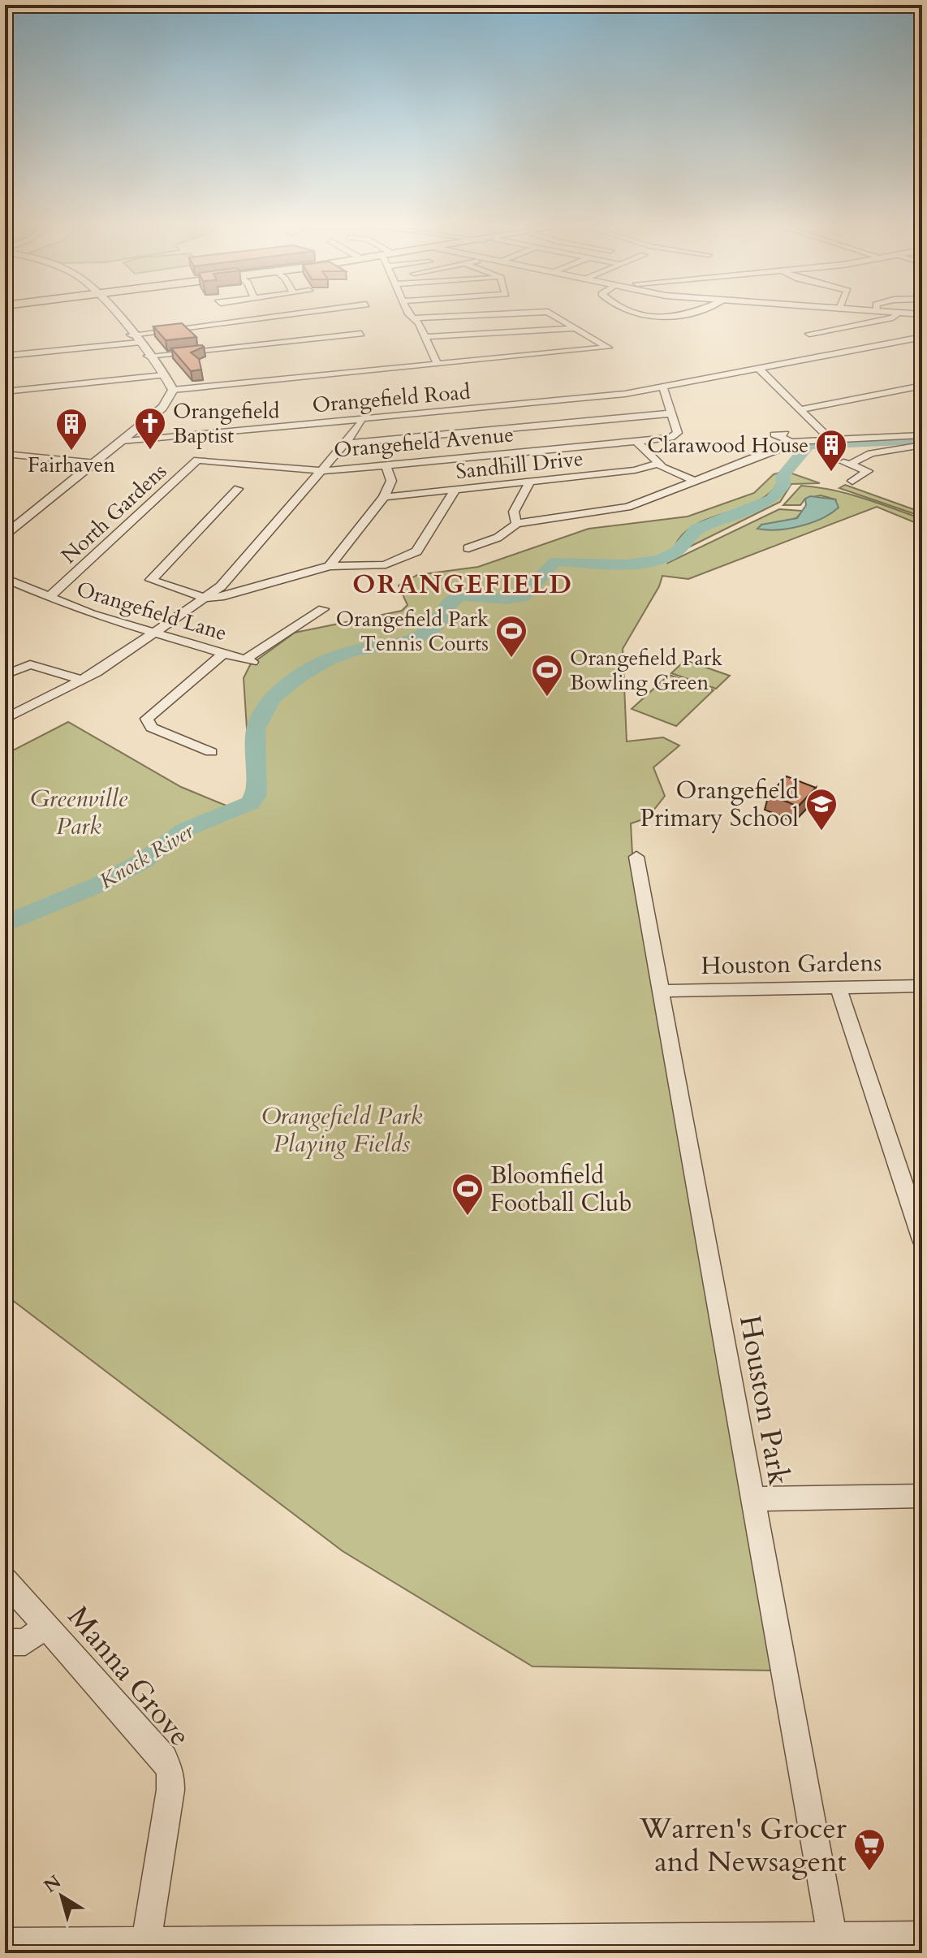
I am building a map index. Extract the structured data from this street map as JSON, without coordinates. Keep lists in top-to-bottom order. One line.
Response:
{"streets":{"street":["Orangefield Road","Orangefield Avenue","Sandhill Drive","North Gardens","Orangefield Lane","Houston Gardens","Houston Park","Manna Grove"]},"crossings":[["Orangefield Avenue","North Gardens"],["Orangefield Avenue","Orangefield Lane"],["North Gardens","Orangefield Lane"],["Houston Gardens","Houston Park"]],"districts":["ORANGEFIELD"],"water":["Knock River"],"parks":["Greenville Park","Orangefield Park Playing Fields"],"places":{"church":["Orangefield Baptist"],"building":["Fairhaven","Clarawood House"],"sports":["Orangefield Park Tennis Courts","Orangefield Park Bowling Green","Bloomfield Football Club"],"school or university":["Orangefield Primary School"],"supermarket":["Warren's Grocer and Newsagent"]},"north":"top left"}
